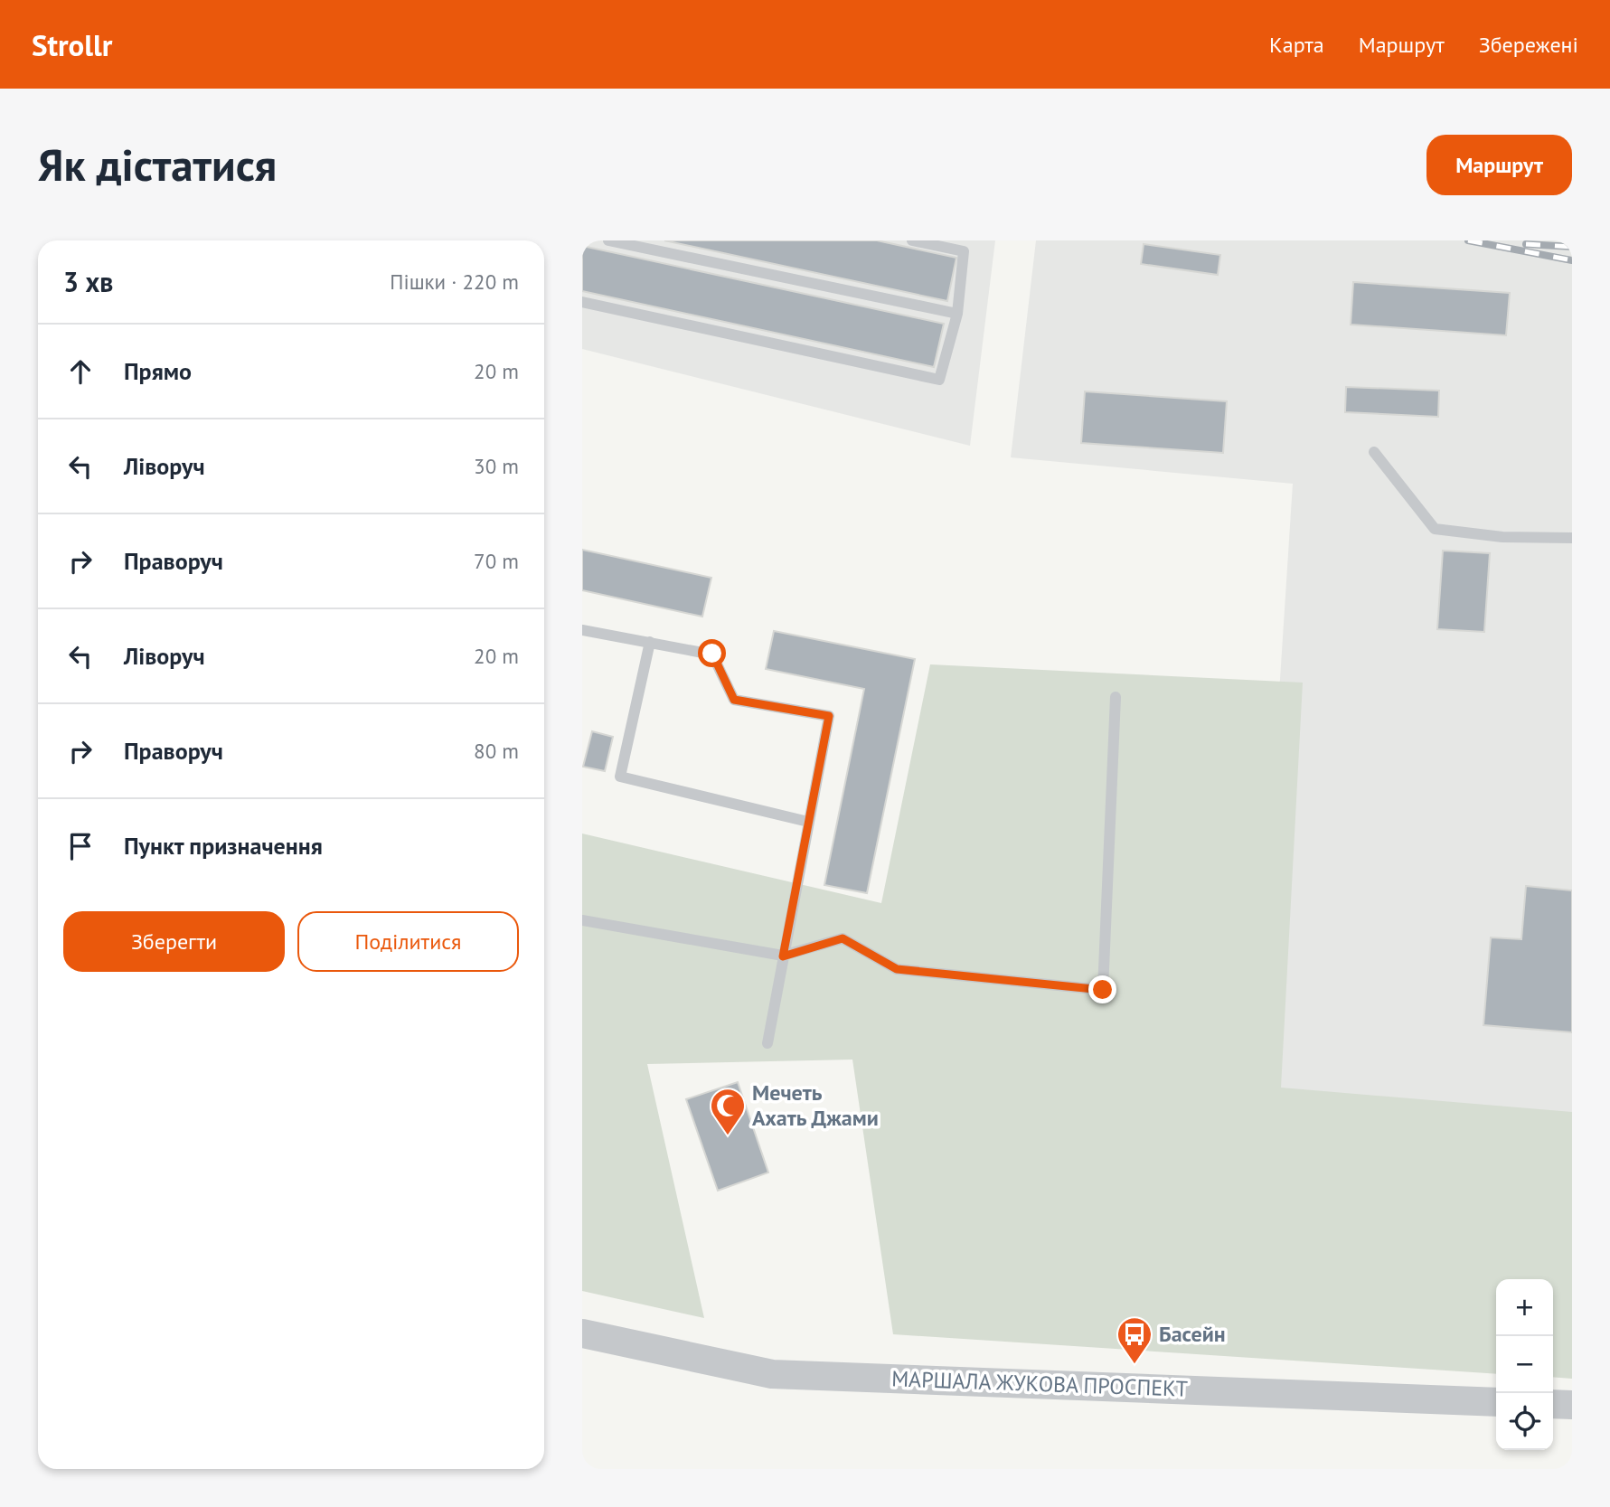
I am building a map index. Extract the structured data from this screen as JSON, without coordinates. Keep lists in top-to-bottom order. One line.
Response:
{"streets":{"street":["МАРШАЛА ЖУКОВА ПРОСПЕКТ"]},"places":{"mosque":["Мечеть Ахать Джами"],"bus stop":["Басейн"]},"page":{"header":"Strollr","nav":["Карта","Маршрут","Збережені"],"buttons":["Маршрут",["Зберегти","Поділитися"]],"title":"Як дістатися","heading":["3 хв","Пішки · 220 m"],"list":[["Прямо","20 m"],["Ліворуч","30 m"],["Праворуч","70 m"],["Ліворуч","20 m"],["Праворуч","80 m"],"Пункт призначення"],"map_buttons":["+","−"]}}
